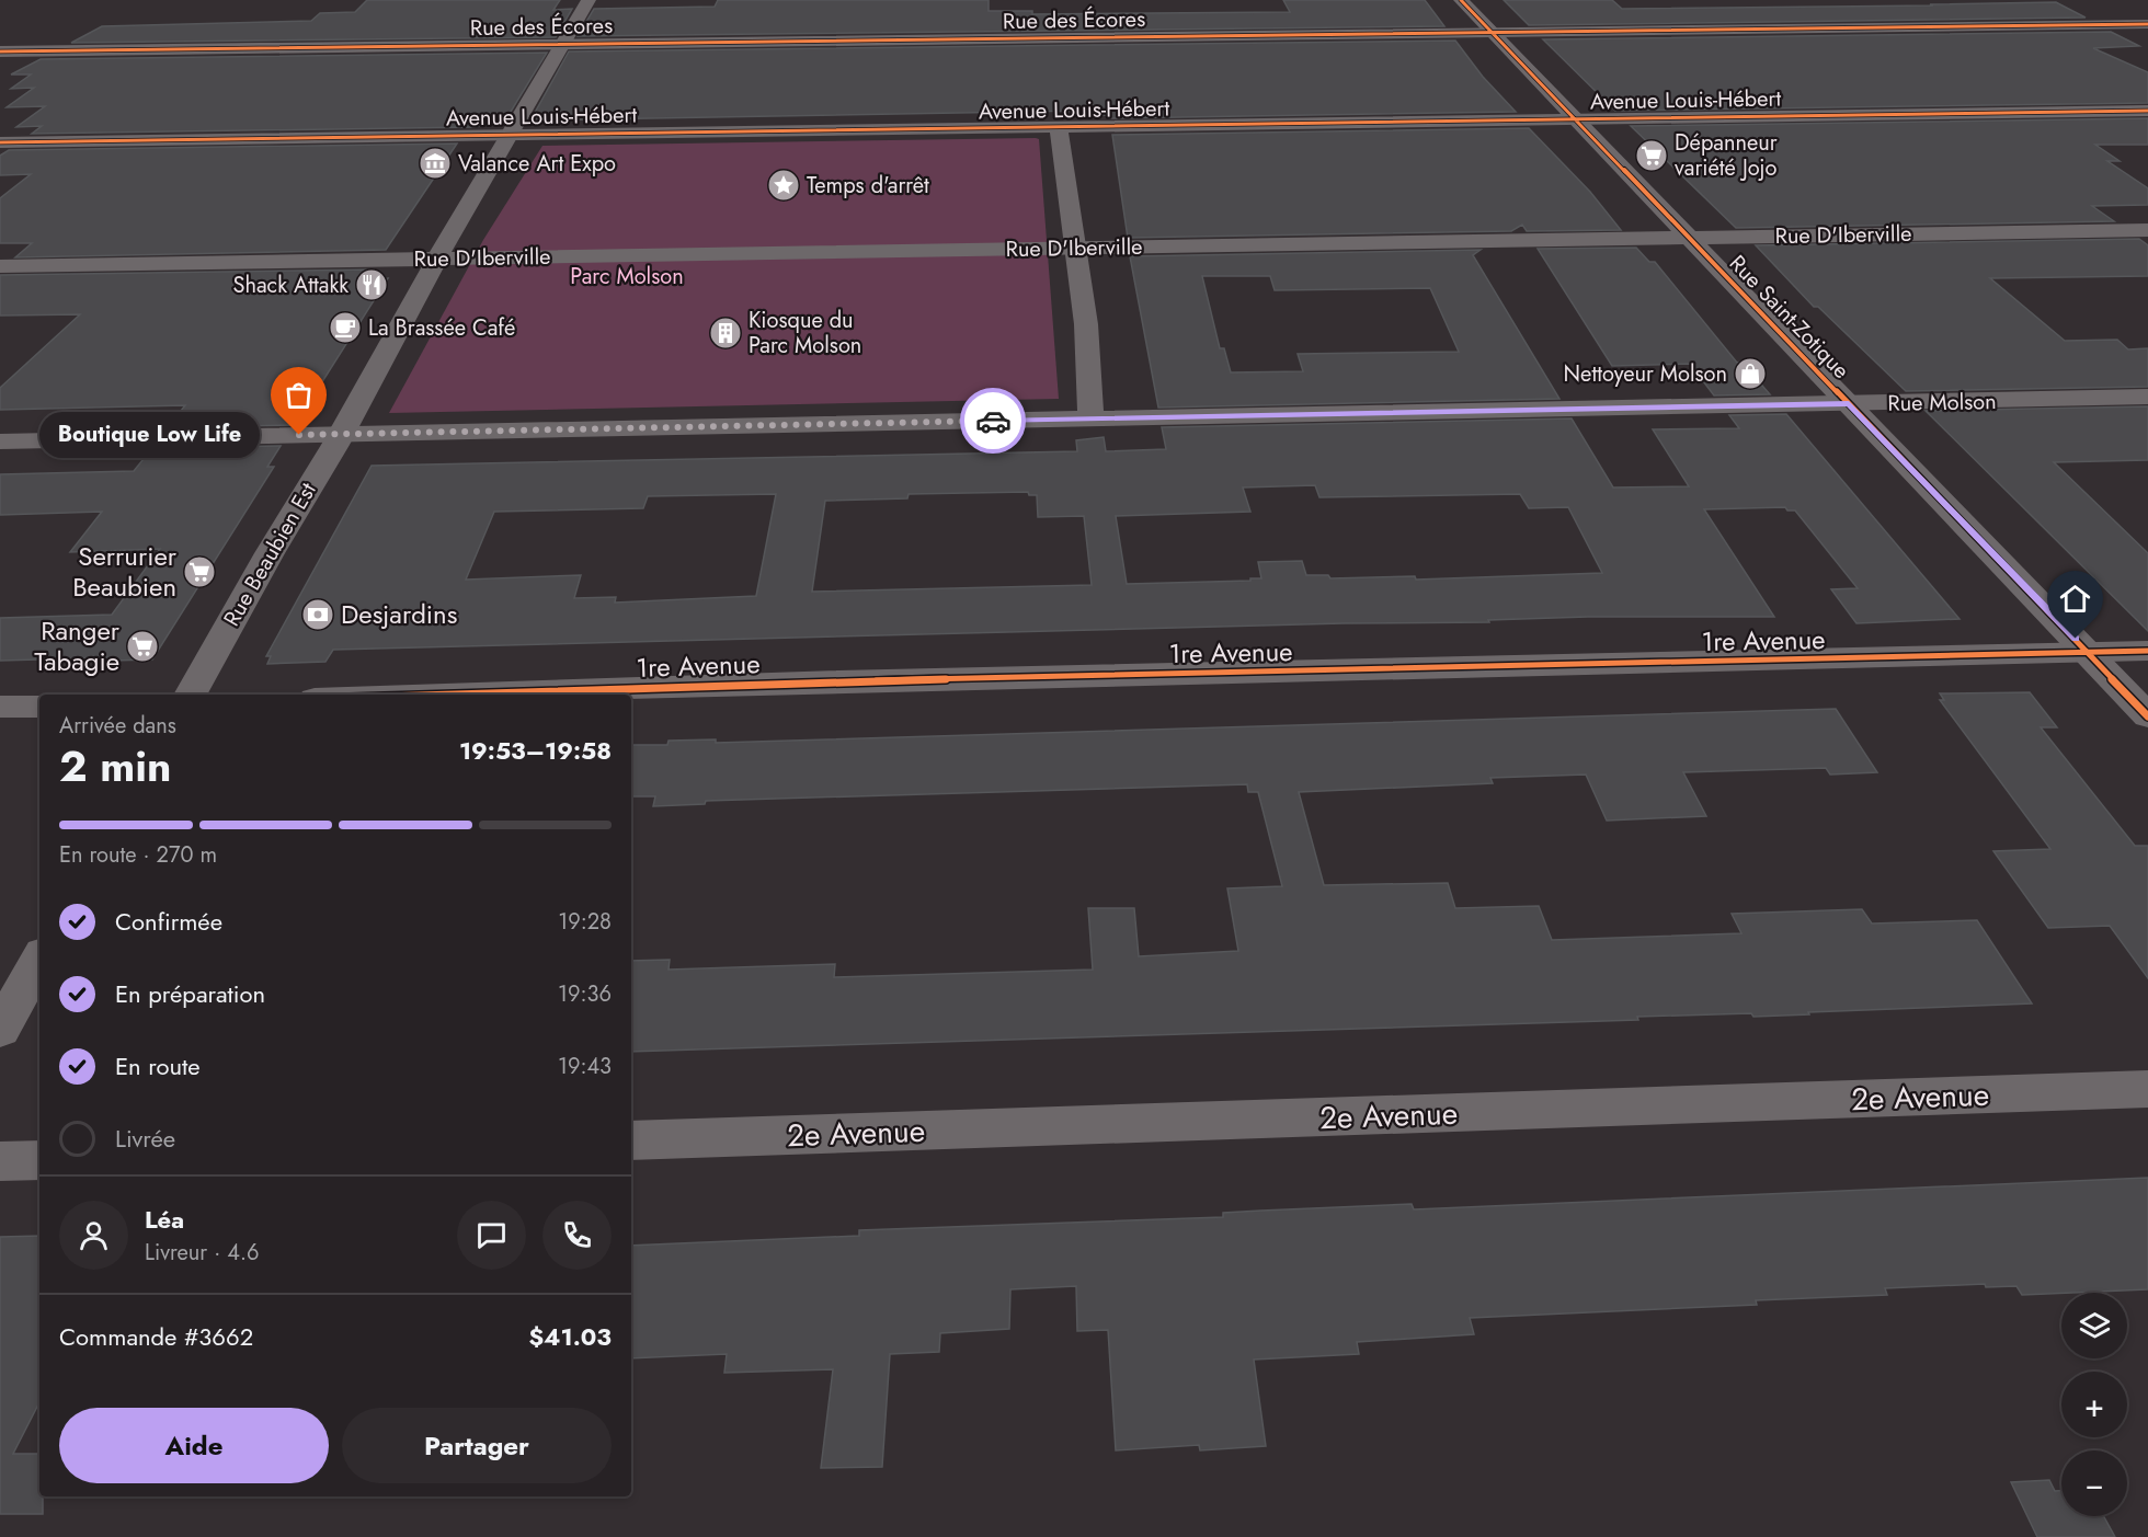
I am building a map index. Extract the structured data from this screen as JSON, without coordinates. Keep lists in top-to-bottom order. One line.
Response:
{"streets":{"street":["Rue des Écores","Avenue Louis-Hébert","Rue D'Iberville","Rue Saint-Zotique","Rue Molson","Rue Beaubien Est","1re Avenue","2e Avenue"]},"crossings":[["Rue des Écores","Rue Saint-Zotique"],["Rue des Écores","Rue Beaubien Est"],["Avenue Louis-Hébert","Rue Saint-Zotique"],["Avenue Louis-Hébert","Rue Beaubien Est"],["Rue D'Iberville","Rue Saint-Zotique"],["Rue D'Iberville","Rue Beaubien Est"],["Rue Saint-Zotique","Rue Molson"],["Rue Saint-Zotique","1re Avenue"],["Rue Molson","Rue Beaubien Est"]],"parks":["Parc Molson"],"places":{"supermarket":["Dépanneur variété Jojo","Serrurier Beaubien","Ranger Tabagie"],"museum":["Valance Art Expo"],"place":["Temps d'arrêt"],"restaurant":["Shack Attakk"],"cafe":["La Brassée Café"],"building":["Kiosque du Parc Molson"],"shop":["Nettoyeur Molson"],"other":["Boutique Low Life"],"bank":["Desjardins"]},"page":{"bubble":"Boutique Low Life","heading":["2 min","Arrivée dans","19:53–19:58"],"panel":["Léa","Livreur · 4.6","Commande #3662","$41.03"],"bar":"En route · 270 m","list":[["Confirmée","19:28"],["En préparation","19:36"],["En route","19:43"],"Livrée"],"map_buttons":["+","−"],"buttons":["Aide","Partager"]}}
